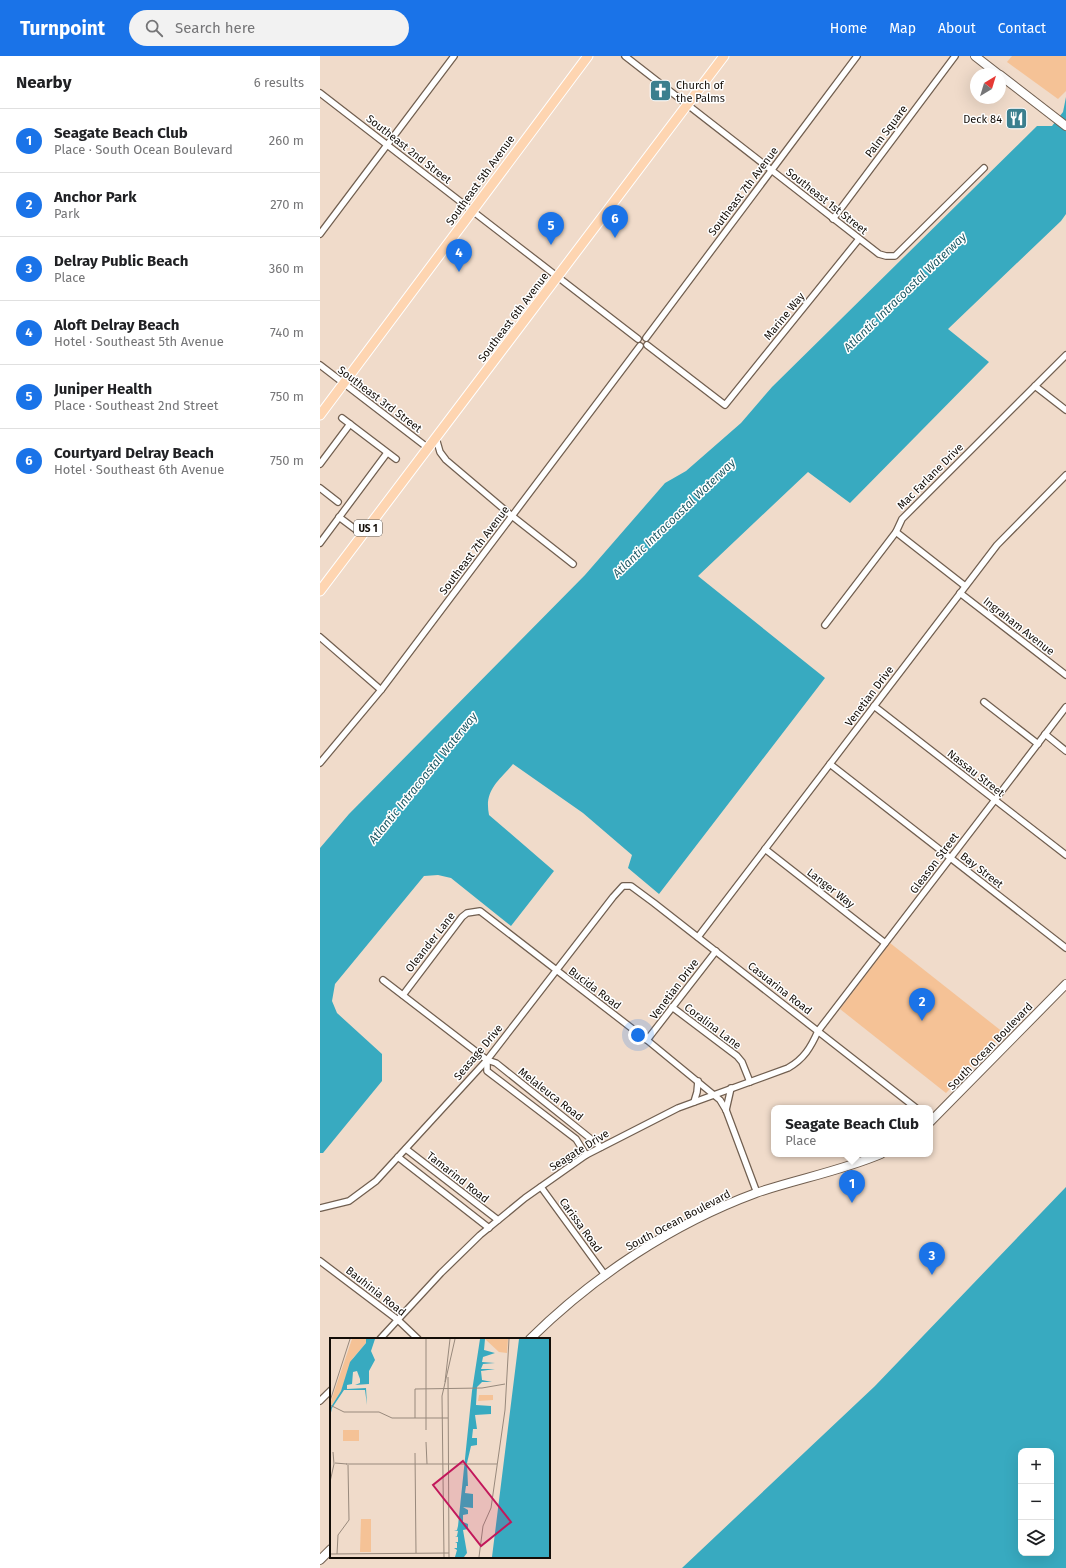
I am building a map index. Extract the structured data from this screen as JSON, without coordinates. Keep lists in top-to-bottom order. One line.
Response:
{"streets":{"main road":["Southeast 5th Avenue","Southeast 6th Avenue","US 1","South Ocean Boulevard"],"street":["Palm Square","Southeast 2nd Street","Southeast 7th Avenue","Southeast 1st Street","Marine Way","Southeast 3rd Street","Mac Farlane Drive","Ingraham Avenue","Venetian Drive","Nassau Street","Gleason Street","Bay Street","Langer Way","Oleander Lane","Bucida Road","Casuarina Road","Coralina Lane","Seasage Drive","Melaleuca Road","Seagate Drive","Tamarind Road","Carissa Road","Bauhinia Road"]},"crossings":[["Palm Square","Southeast 1st Street"],["Southeast 2nd Street","Southeast 5th Avenue"],["Southeast 2nd Street","Southeast 7th Avenue"],["Southeast 2nd Street","Marine Way"],["Southeast 2nd Street","Southeast 6th Avenue"],["Southeast 5th Avenue","Southeast 3rd Street"],["Southeast 7th Avenue","Southeast 1st Street"],["Southeast 7th Avenue","Marine Way"],["Southeast 1st Street","Marine Way"],["Southeast 1st Street","Southeast 6th Avenue"],["Southeast 6th Avenue","Southeast 3rd Street"],["Ingraham Avenue","Venetian Drive"],["Venetian Drive","Nassau Street"],["Venetian Drive","Bay Street"],["Venetian Drive","Langer Way"],["Venetian Drive","Bucida Road"],["Venetian Drive","Casuarina Road"],["Venetian Drive","Coralina Lane"],["Nassau Street","Gleason Street"],["Gleason Street","Bay Street"],["Gleason Street","Langer Way"],["Gleason Street","Casuarina Road"],["Gleason Street","Seagate Drive"],["Oleander Lane","Bucida Road"],["Oleander Lane","Melaleuca Road"],["Bucida Road","South Ocean Boulevard"],["Bucida Road","Seasage Drive"],["Bucida Road","Seagate Drive"],["Casuarina Road","Seasage Drive"],["Casuarina Road","Seagate Drive"],["Coralina Lane","Seagate Drive"],["South Ocean Boulevard","Carissa Road"],["Seasage Drive","Melaleuca Road"],["Seasage Drive","Tamarind Road"],["Melaleuca Road","Seagate Drive"],["Seagate Drive","Tamarind Road"],["Seagate Drive","Carissa Road"],["Seagate Drive","Bauhinia Road"]],"water":["Atlantic Intracoastal Waterway"],"places":{"church":["Church of the Palms"],"restaurant":["Deck 84"]},"north":"top right","page":{"header":"Turnpoint","search":"Search here","nav":["Home","Map","About","Contact"],"heading":["Nearby","6 results"],"list":[{"mark":"1","name":"Seagate Beach Club","note":"Place · South Ocean Boulevard","value":"260 m"},{"mark":"2","name":"Anchor Park","note":"Park","value":"270 m"},{"mark":"3","name":"Delray Public Beach","note":"Place","value":"360 m"},{"mark":"4","name":"Aloft Delray Beach","note":"Hotel · Southeast 5th Avenue","value":"740 m"},{"mark":"5","name":"Juniper Health","note":"Place · Southeast 2nd Street","value":"750 m"},{"mark":"6","name":"Courtyard Delray Beach","note":"Hotel · Southeast 6th Avenue","value":"750 m"}],"pins":["6","5","4","2","1","3"],"popup":["Seagate Beach Club","Place"],"map_buttons":["+","−"]}}
